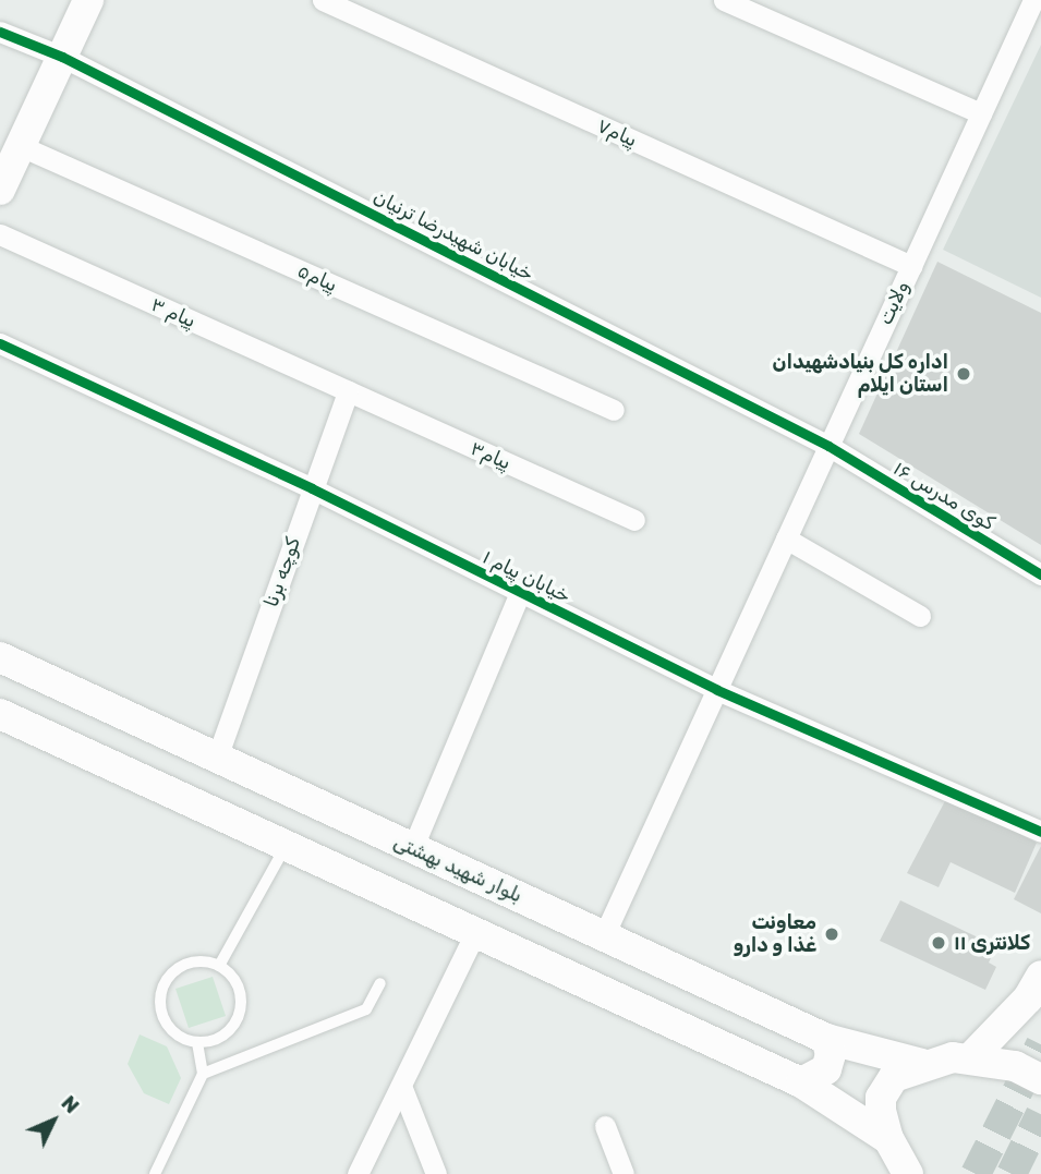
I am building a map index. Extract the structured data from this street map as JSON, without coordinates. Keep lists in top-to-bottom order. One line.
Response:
{"streets":{"main road":["بلوار شهید بهشتی"],"street":["پیام۷","خیابان شهیدرضا ترنیان","پیام۵","ولایت","پیام ۳","پیام۳","کوی مدرس ۱۶","کوچه برنا","خیابان پیام ۱"]},"crossings":[["پیام۷","ولایت"],["خیابان شهیدرضا ترنیان","ولایت"],["خیابان شهیدرضا ترنیان","کوی مدرس ۱۶"],["ولایت","کوی مدرس ۱۶"],["ولایت","خیابان پیام ۱"],["ولایت","بلوار شهید بهشتی"],["پیام ۳","پیام۳"],["پیام ۳","کوچه برنا"],["پیام۳","کوچه برنا"],["کوچه برنا","خیابان پیام ۱"],["کوچه برنا","بلوار شهید بهشتی"]],"places":["اداره کل بنیادشهیدان استان ایلام","معاونت غذا و دارو","کلانتری ۱۱"],"north":"top right"}
